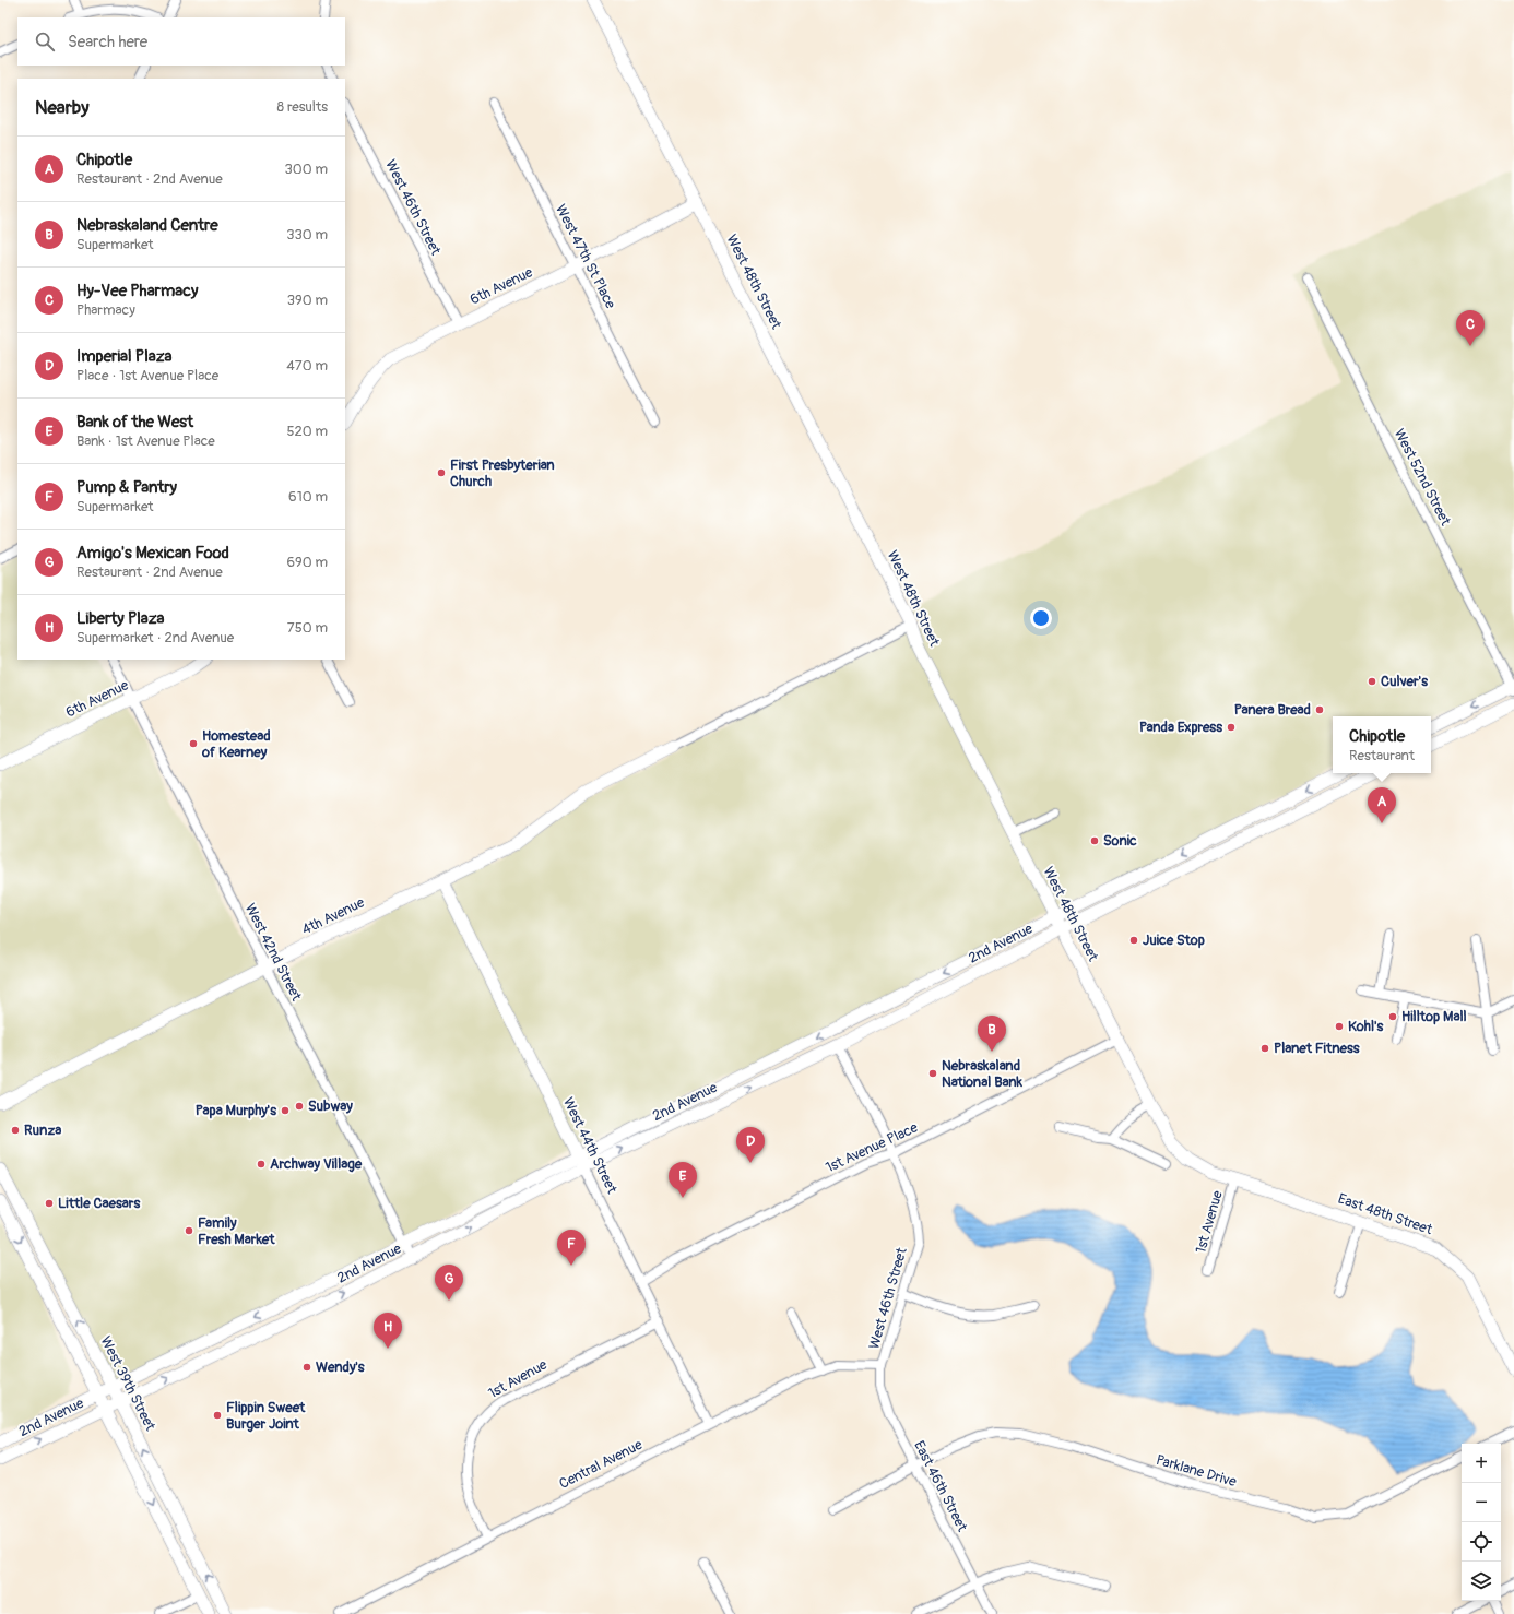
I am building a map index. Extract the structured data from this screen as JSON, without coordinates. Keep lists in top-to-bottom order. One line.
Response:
{"streets":{"main road":["West 48th Street","6th Avenue","4th Avenue","2nd Avenue","West 44th Street","East 48th Street","West 39th Street"],"street":["West 46th Street","West 47th St Place","West 52nd Street","West 42nd Street","1st Avenue Place","1st Avenue","Central Avenue","Parklane Drive","East 46th Street"]},"crossings":[["West 46th Street","6th Avenue"],["West 46th Street","2nd Avenue"],["West 46th Street","1st Avenue Place"],["West 46th Street","Central Avenue"],["West 46th Street","East 46th Street"],["West 47th St Place","6th Avenue"],["West 48th Street","6th Avenue"],["West 48th Street","2nd Avenue"],["West 48th Street","1st Avenue Place"],["West 48th Street","East 48th Street"],["West 48th Street","1st Avenue"],["6th Avenue","West 42nd Street"],["4th Avenue","West 42nd Street"],["4th Avenue","West 44th Street"],["2nd Avenue","West 42nd Street"],["2nd Avenue","West 44th Street"],["2nd Avenue","West 39th Street"],["West 44th Street","1st Avenue Place"],["West 44th Street","1st Avenue"],["West 44th Street","Central Avenue"],["East 48th Street","1st Avenue"],["1st Avenue","Central Avenue"],["Central Avenue","East 46th Street"],["Parklane Drive","East 46th Street"]],"places":["First Presbyterian Church","Culver's","Panera Bread","Panda Express","Homestead of Kearney","Sonic","Juice Stop","Hilltop Mall","Kohl's","Planet Fitness","Nebraskaland National Bank","Subway","Papa Murphy's","Runza","Archway Village","Little Caesars","Family Fresh Market","Wendy's","Flippin Sweet Burger Joint"],"page":{"search":"Search here","heading":["Nearby","8 results"],"list":[{"mark":"A","name":"Chipotle","note":"Restaurant · 2nd Avenue","value":"300 m"},{"mark":"B","name":"Nebraskaland Centre","note":"Supermarket","value":"330 m"},{"mark":"C","name":"Hy-Vee Pharmacy","note":"Pharmacy","value":"390 m"},{"mark":"D","name":"Imperial Plaza","note":"Place · 1st Avenue Place","value":"470 m"},{"mark":"E","name":"Bank of the West","note":"Bank · 1st Avenue Place","value":"520 m"},{"mark":"F","name":"Pump & Pantry","note":"Supermarket","value":"610 m"},{"mark":"G","name":"Amigo's Mexican Food","note":"Restaurant · 2nd Avenue","value":"690 m"},{"mark":"H","name":"Liberty Plaza","note":"Supermarket · 2nd Avenue","value":"750 m"}],"pins":["C","A","B","D","E","F","G","H"],"popup":["Chipotle","Restaurant"],"map_buttons":["+","−"]}}
